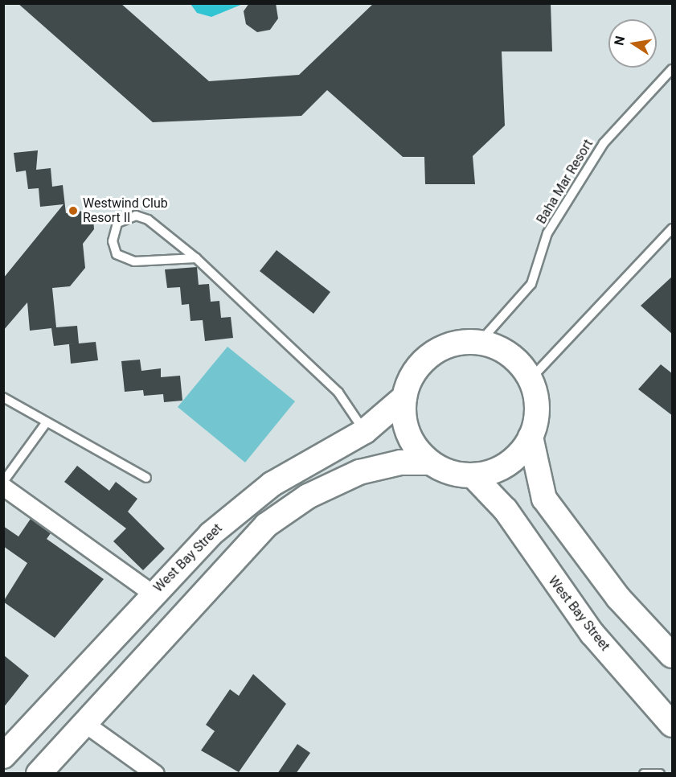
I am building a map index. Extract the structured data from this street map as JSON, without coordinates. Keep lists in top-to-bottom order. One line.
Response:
{"streets":{"main road":["West Bay Street"],"lane":["Baha Mar Resort"]},"crossings":[["Baha Mar Resort","West Bay Street"]],"places":["Westwind Club Resort II"],"north":"left"}
